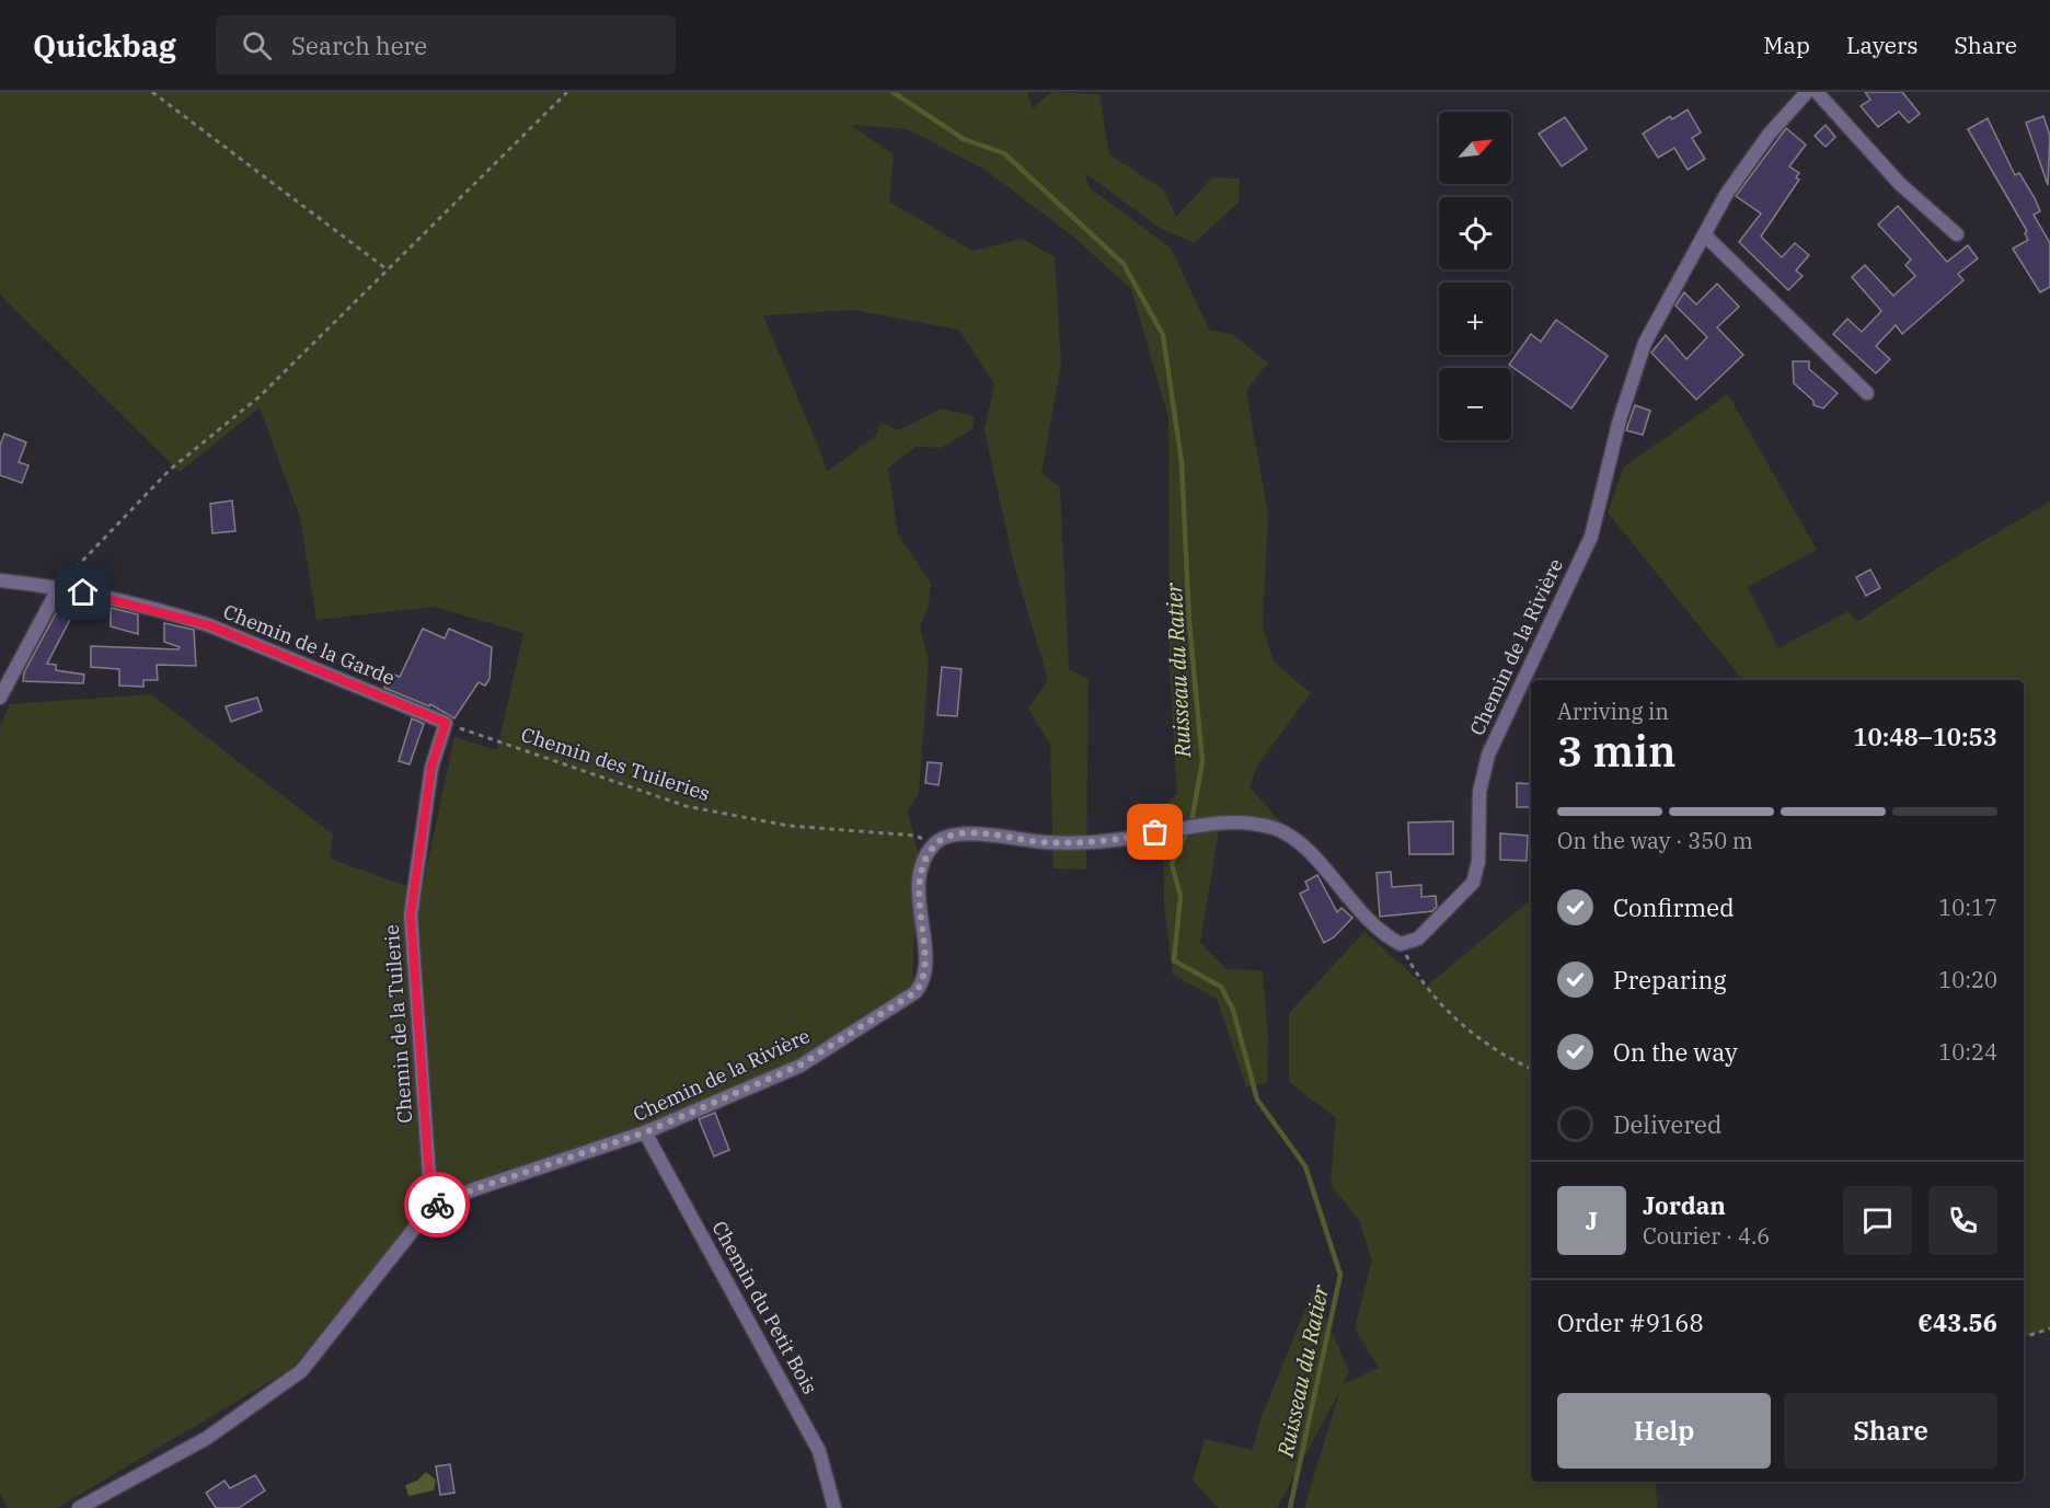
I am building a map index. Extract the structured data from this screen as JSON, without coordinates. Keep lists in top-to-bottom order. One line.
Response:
{"streets":{"street":["Chemin de la Garde","Chemin de la Rivière","Chemin de la Tuilerie","Chemin du Petit Bois"],"path":["Chemin des Tuileries"]},"crossings":[["Chemin de la Garde","Chemin des Tuileries"],["Chemin de la Garde","Chemin de la Tuilerie"],["Chemin de la Rivière","Chemin des Tuileries"],["Chemin de la Rivière","Chemin de la Tuilerie"],["Chemin de la Rivière","Chemin du Petit Bois"],["Chemin des Tuileries","Chemin de la Tuilerie"]],"water":["Ruisseau du Ratier"],"north":"top right","page":{"header":"Quickbag","search":"Search here","nav":["Map","Layers","Share"],"map_buttons":["+","−"],"heading":["3 min","Arriving in","10:48–10:53"],"panel":["Jordan","Courier · 4.6","Order #9168","€43.56"],"bar":"On the way · 350 m","list":[["Confirmed","10:17"],["Preparing","10:20"],["On the way","10:24"],"Delivered"],"round":"J","buttons":["Help","Share"]}}
